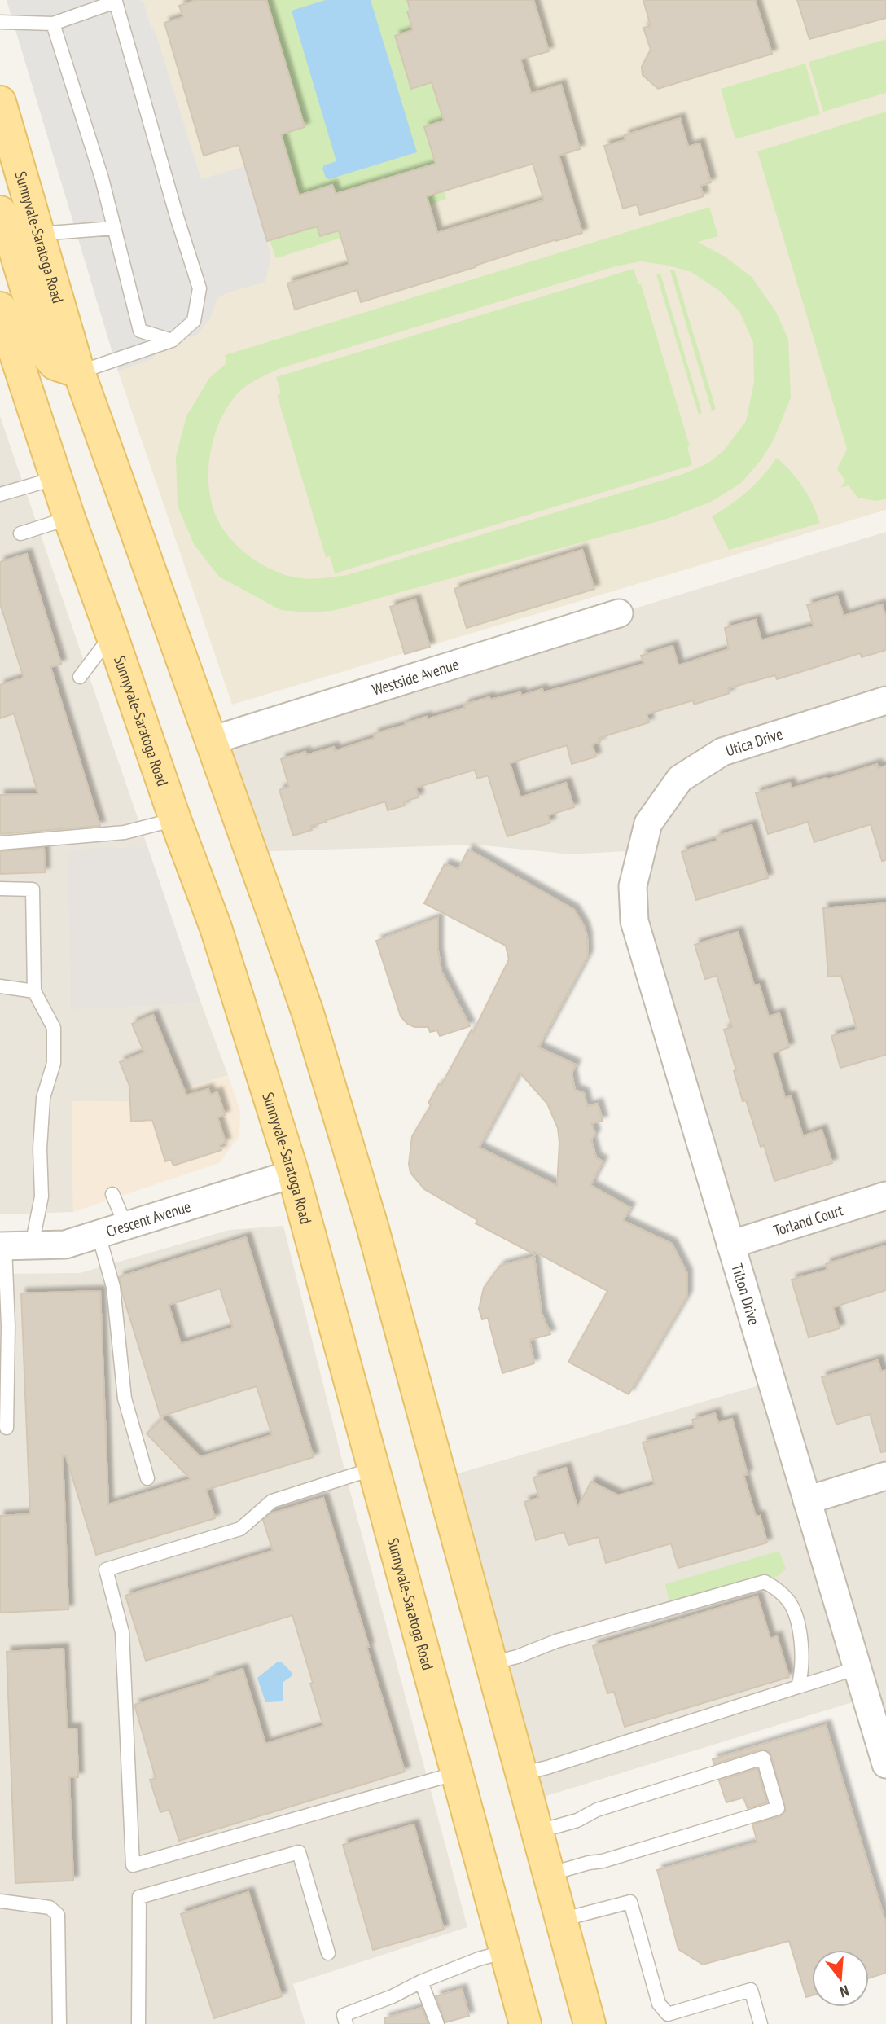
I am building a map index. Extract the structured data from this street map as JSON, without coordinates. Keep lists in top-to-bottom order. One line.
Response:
{"streets":{"main road":["Sunnyvale-Saratoga Road"],"street":["Westside Avenue","Utica Drive","Crescent Avenue","Torland Court","Tilton Drive"]},"crossings":[["Sunnyvale-Saratoga Road","Westside Avenue"],["Sunnyvale-Saratoga Road","Crescent Avenue"],["Utica Drive","Tilton Drive"],["Torland Court","Tilton Drive"]],"north":"bottom"}
